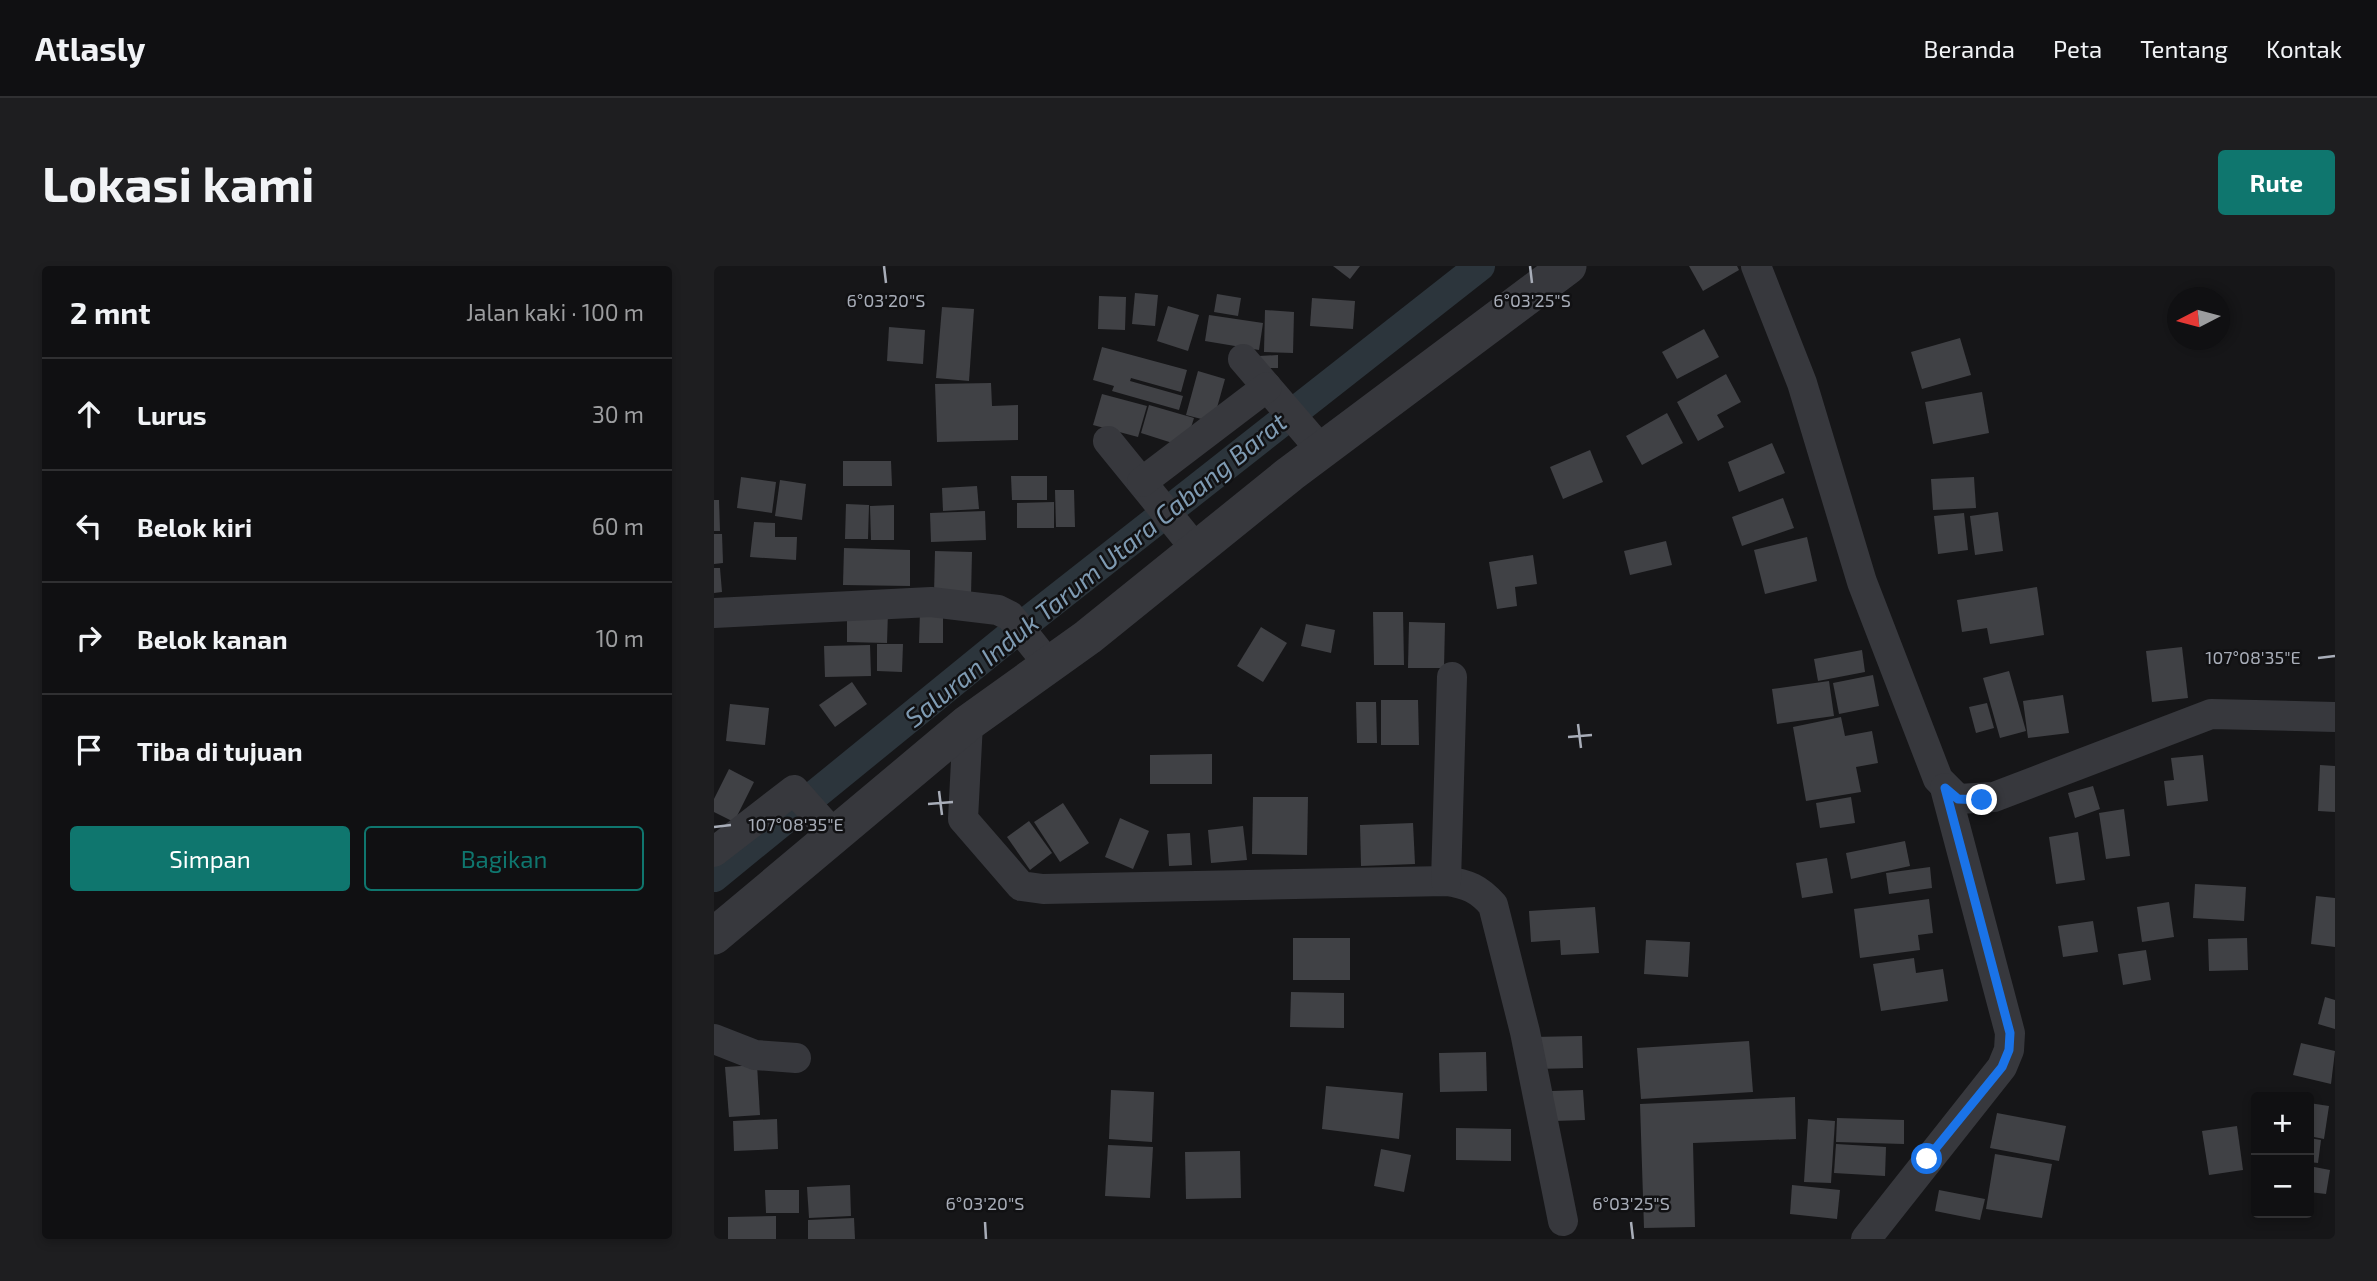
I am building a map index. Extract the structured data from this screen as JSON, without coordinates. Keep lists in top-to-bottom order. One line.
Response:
{"water":["Saluran Induk Tarum Utara Cabang Barat"],"north":"left","page":{"header":"Atlasly","nav":["Beranda","Peta","Tentang","Kontak"],"buttons":["Rute",["Simpan","Bagikan"]],"title":"Lokasi kami","heading":["2 mnt","Jalan kaki · 100 m"],"list":[["Lurus","30 m"],["Belok kiri","60 m"],["Belok kanan","10 m"],"Tiba di tujuan"],"map_buttons":["+","−"]},"coordinates":["6°03'20\"S","6°03'25\"S","107°08'35\"E"]}
